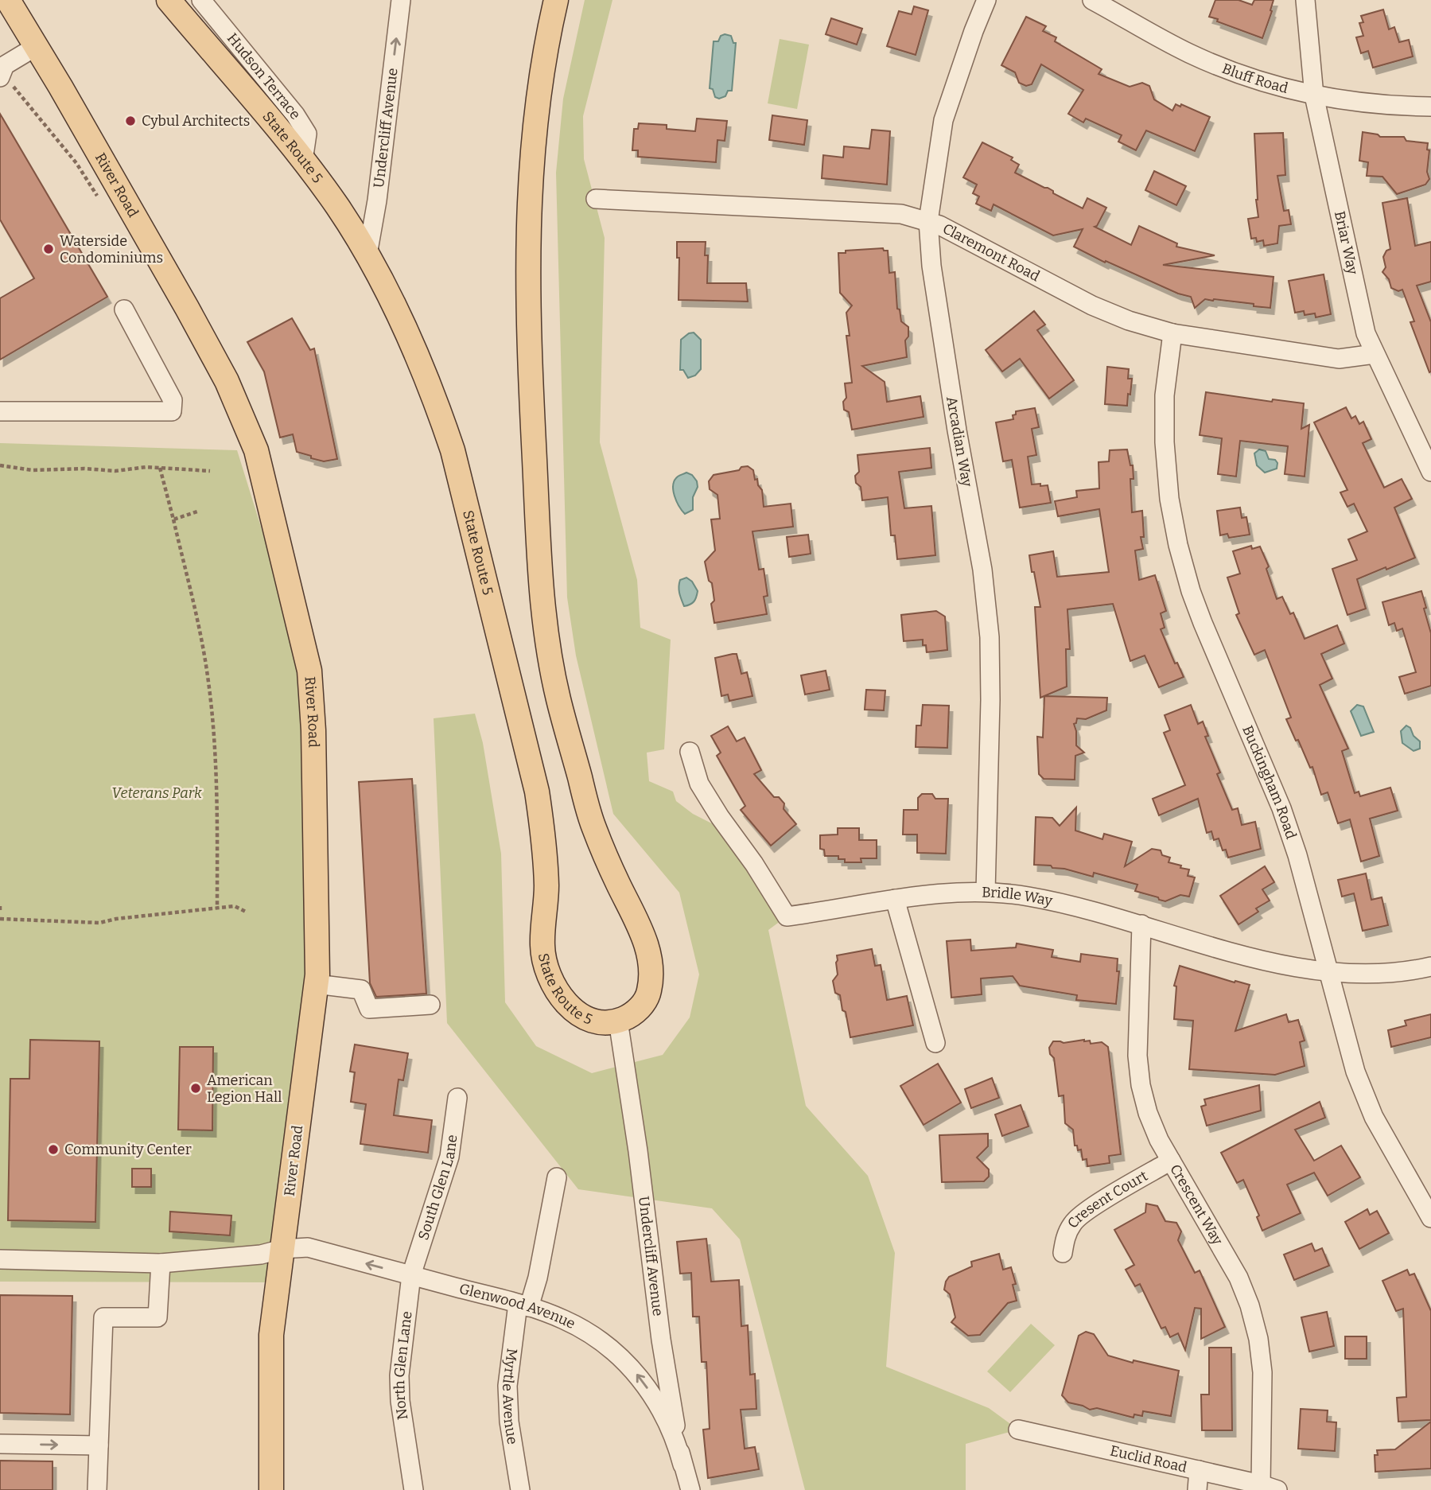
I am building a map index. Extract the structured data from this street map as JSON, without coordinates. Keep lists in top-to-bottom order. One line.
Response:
{"streets":{"main road":["State Route 5","River Road"],"street":["Hudson Terrace","Bluff Road","Undercliff Avenue","Briar Way","Claremont Road","Arcadian Way","Buckingham Road","Bridle Way","South Glen Lane","Cresent Court","Crescent Way","Glenwood Avenue","North Glen Lane","Myrtle Avenue","Euclid Road"]},"crossings":[["Hudson Terrace","State Route 5"],["Bluff Road","Briar Way"],["Undercliff Avenue","State Route 5"],["Undercliff Avenue","Glenwood Avenue"],["River Road","Glenwood Avenue"],["Briar Way","Claremont Road"],["Claremont Road","Arcadian Way"],["Claremont Road","Buckingham Road"],["Arcadian Way","Bridle Way"],["Buckingham Road","Bridle Way"],["Bridle Way","Crescent Way"],["South Glen Lane","Glenwood Avenue"],["South Glen Lane","North Glen Lane"],["Cresent Court","Crescent Way"],["Crescent Way","Euclid Road"],["Glenwood Avenue","North Glen Lane"],["Glenwood Avenue","Myrtle Avenue"]],"one_way":["Undercliff Avenue","Glenwood Avenue"],"parks":["Veterans Park"],"places":["Cybul Architects","Waterside Condominiums","American Legion Hall","Community Center"]}
